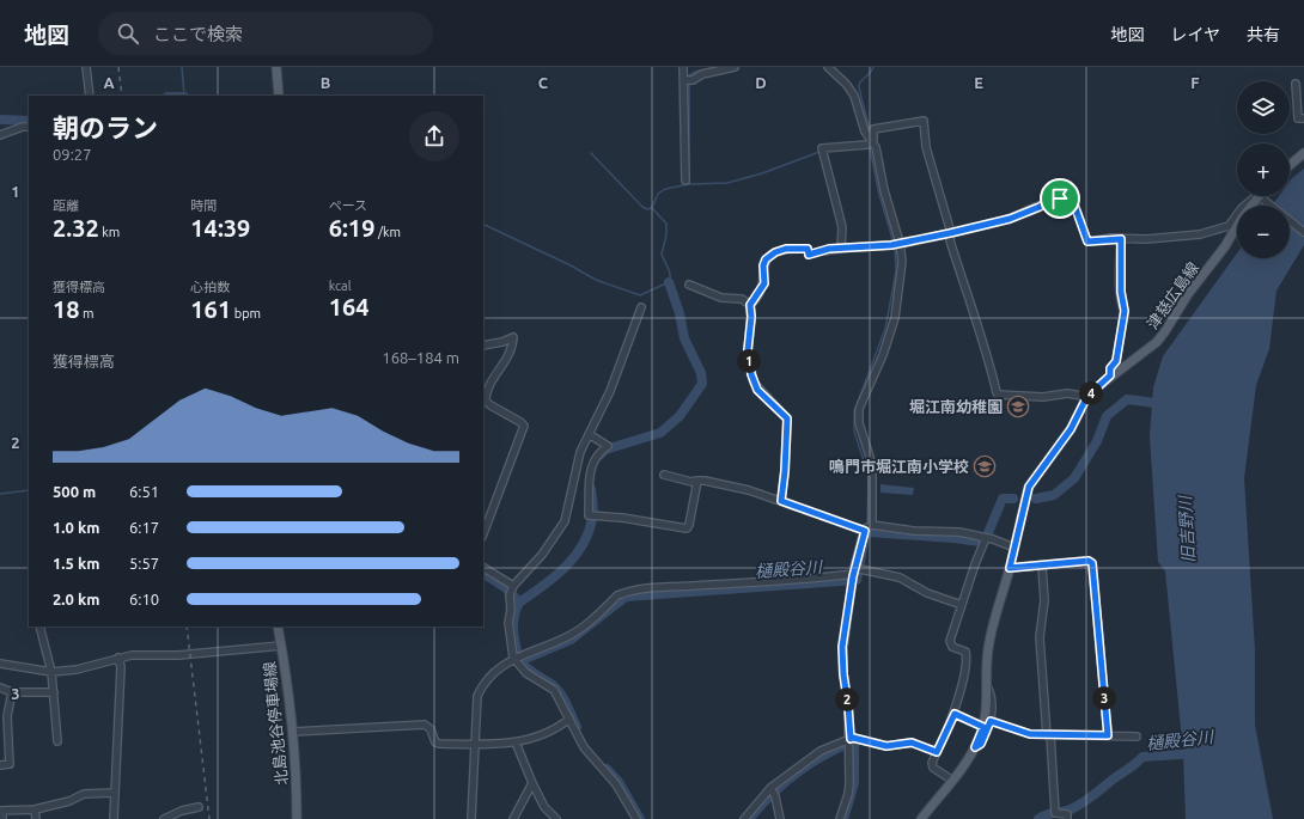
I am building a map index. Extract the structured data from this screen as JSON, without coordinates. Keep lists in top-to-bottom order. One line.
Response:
{"streets":{"main road":["津慈広島線","北島池谷停車場線"]},"water":["旧吉野川","樋殿谷川"],"places":{"school or university":["堀江南幼稚園","鳴門市堀江南小学校"]},"page":{"header":"地図","search":"ここで検索","nav":["地図","レイヤ","共有"],"map_buttons":["+","−"],"heading":["朝のラン","09:27"],"stats":[["距離","2.32 km"],["時間","14:39"],["ペース","6:19 /km"],["獲得標高","18 m"],["心拍数","161 bpm"],["kcal","164"]],"chart":["獲得標高","168–184 m"],"pins":["1","4","3","2"],"list":[{"name":"500 m","note":"6:51"},{"name":"1.0 km","note":"6:17"},{"name":"1.5 km","note":"5:57"},{"name":"2.0 km","note":"6:10"}]},"grid":{"columns":["A","B","C","D","E","F"],"rows":["1","2","3"]}}
